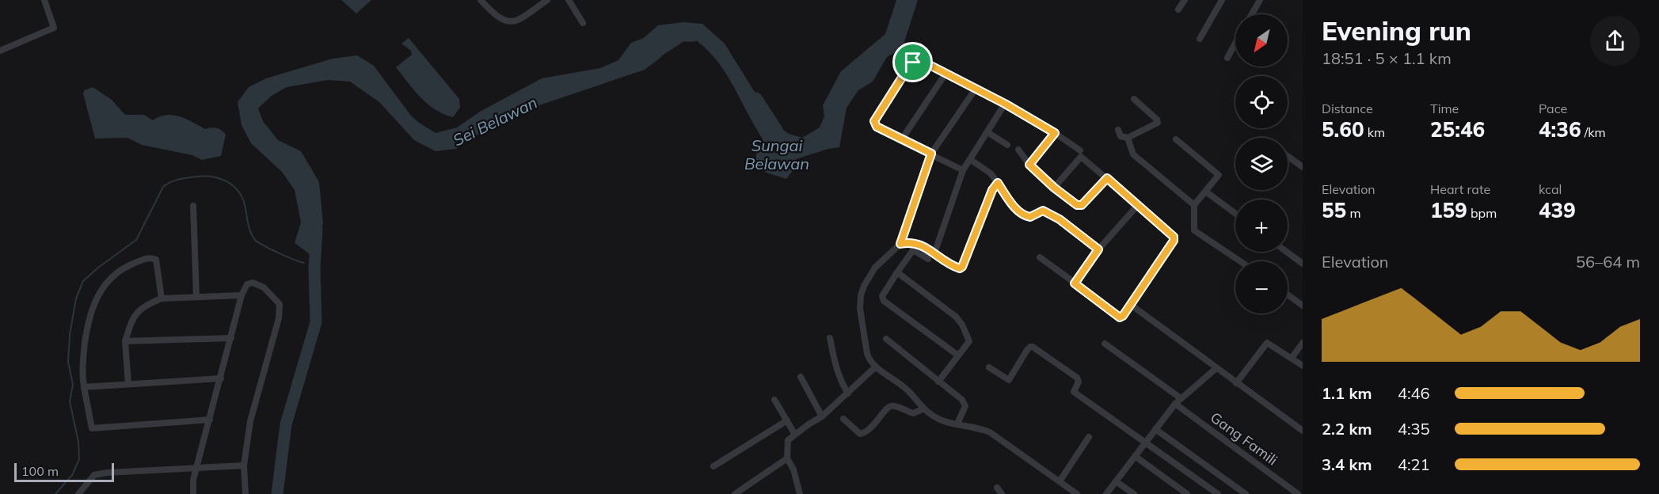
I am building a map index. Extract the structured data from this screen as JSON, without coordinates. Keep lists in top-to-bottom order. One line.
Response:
{"streets":{"street":["Gang Famili"]},"water":["Sei Belawan","Sungai Belawan"],"scale_bar":"100 m","north":"bottom left","page":{"heading":["Evening run","18:51 · 5 × 1.1 km"],"map_buttons":["+","−"],"stats":[["Distance","5.60 km"],["Time","25:46"],["Pace","4:36 /km"],["Elevation","55 m"],["Heart rate","159 bpm"],["kcal","439"]],"chart":["Elevation","56–64 m"],"list":[{"name":"1.1 km","note":"4:46"},{"name":"2.2 km","note":"4:35"},{"name":"3.4 km","note":"4:21"}],"scale":"100 m"}}
